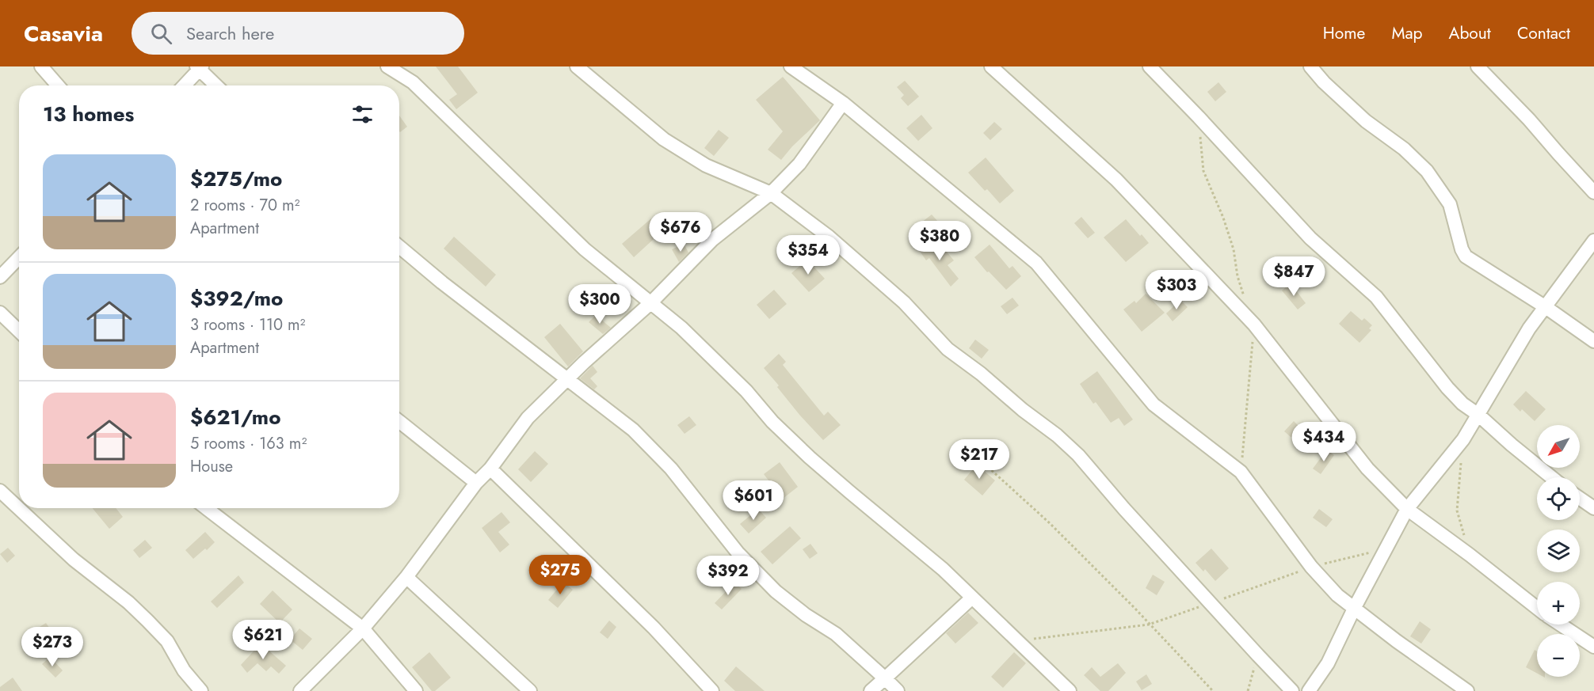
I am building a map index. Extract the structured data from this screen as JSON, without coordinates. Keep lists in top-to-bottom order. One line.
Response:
{"north":"bottom left","page":{"header":"Casavia","search":"Search here","nav":["Home","Map","About","Contact"],"heading":"13 homes","list":[{"name":"$275/mo","note":"2 rooms · 70 m² · Apartment"},{"name":"$392/mo","note":"3 rooms · 110 m² · Apartment"},{"name":"$621/mo","note":"5 rooms · 163 m² · House"}],"price":["$676","$380","$354","$847","$303","$300","$434","$217","$601","$275","$392","$621","$273"],"map_buttons":["+","−"]}}
